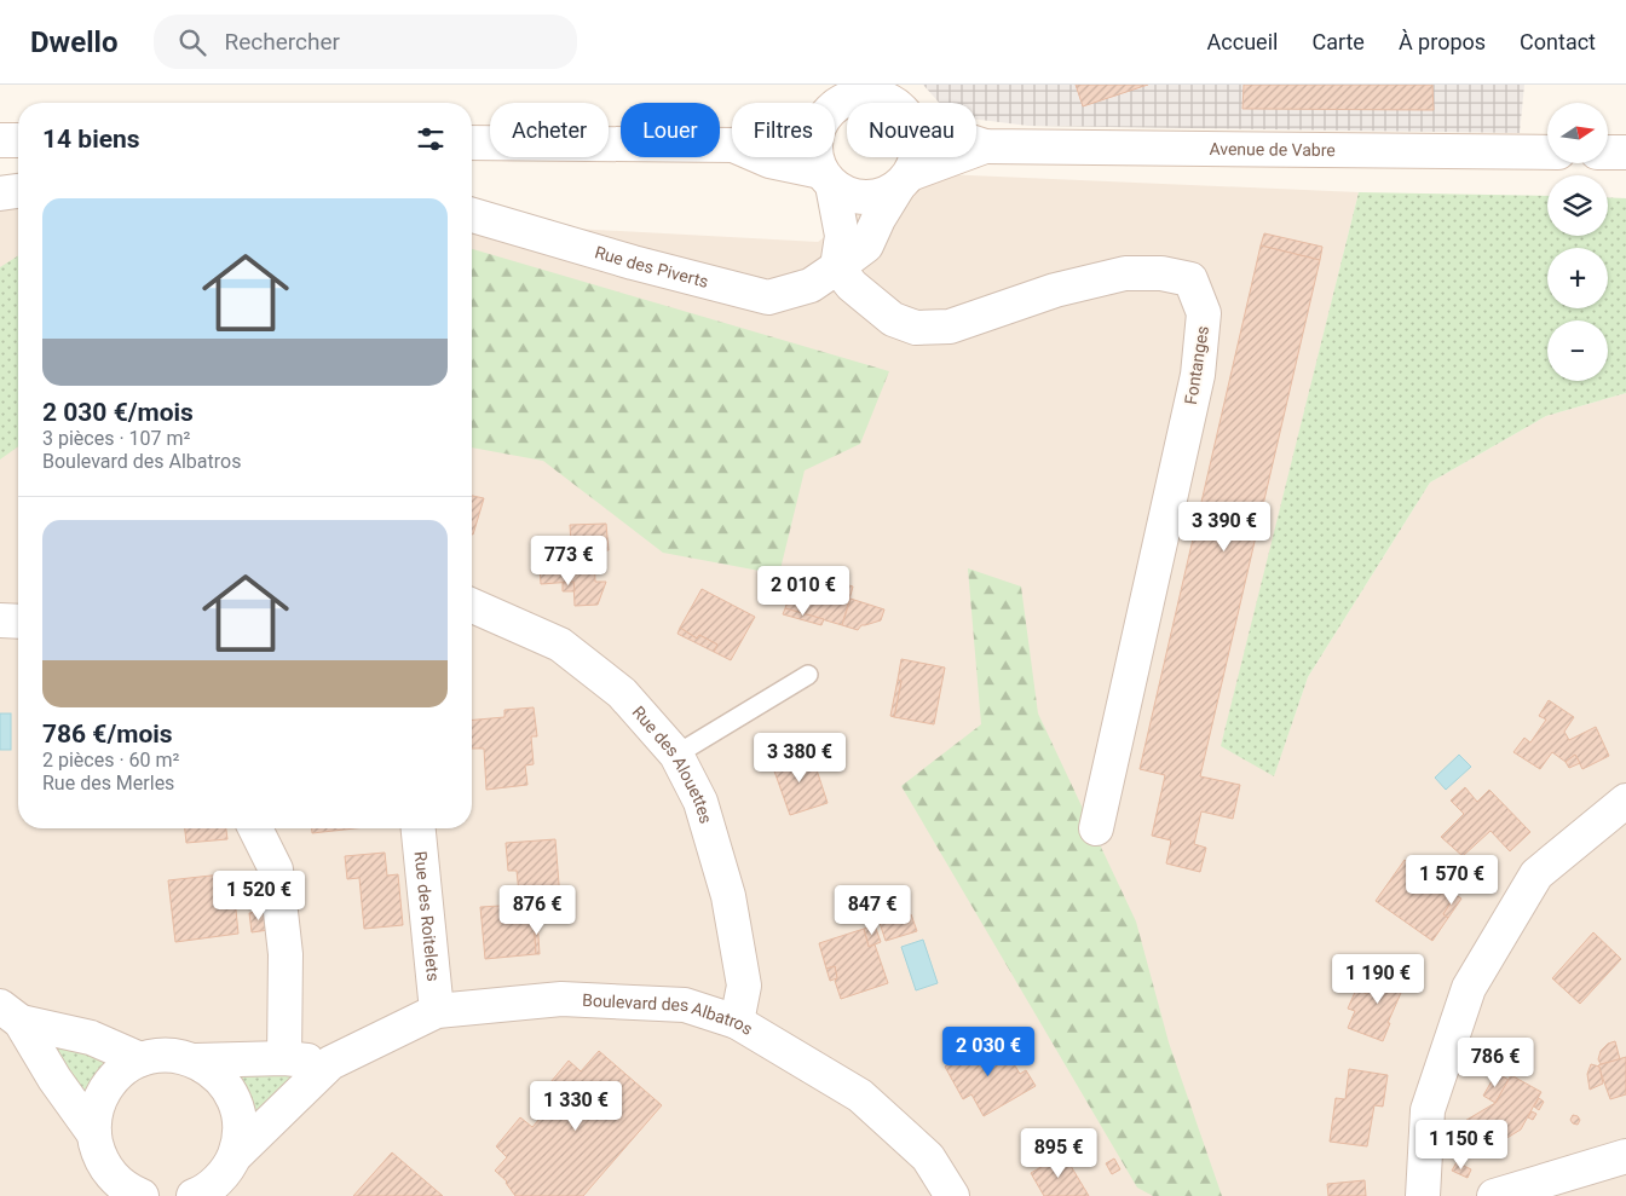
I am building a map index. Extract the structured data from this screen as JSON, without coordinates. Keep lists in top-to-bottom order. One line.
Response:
{"streets":{"street":["Avenue de Vabre","Rue des Piverts","Fontanges","Rue des Alouettes","Rue des Roitelets","Boulevard des Albatros"]},"crossings":[["Avenue de Vabre","Rue des Piverts"],["Rue des Piverts","Fontanges"],["Rue des Alouettes","Boulevard des Albatros"],["Rue des Roitelets","Boulevard des Albatros"]],"north":"right","page":{"header":"Dwello","search":"Rechercher","nav":["Accueil","Carte","À propos","Contact"],"map_buttons":["+","−"],"chip":["Acheter","Louer","Filtres","Nouveau"],"heading":"14 biens","list":[{"name":"2 030 €/mois","note":"3 pièces · 107 m² · Boulevard des Albatros"},{"name":"786 €/mois","note":"2 pièces · 60 m² · Rue des Merles"}],"price":["3 390 €","773 €","2 010 €","3 380 €","1 570 €","1 520 €","876 €","847 €","1 190 €","2 030 €","786 €","1 330 €","1 150 €","895 €"]}}
